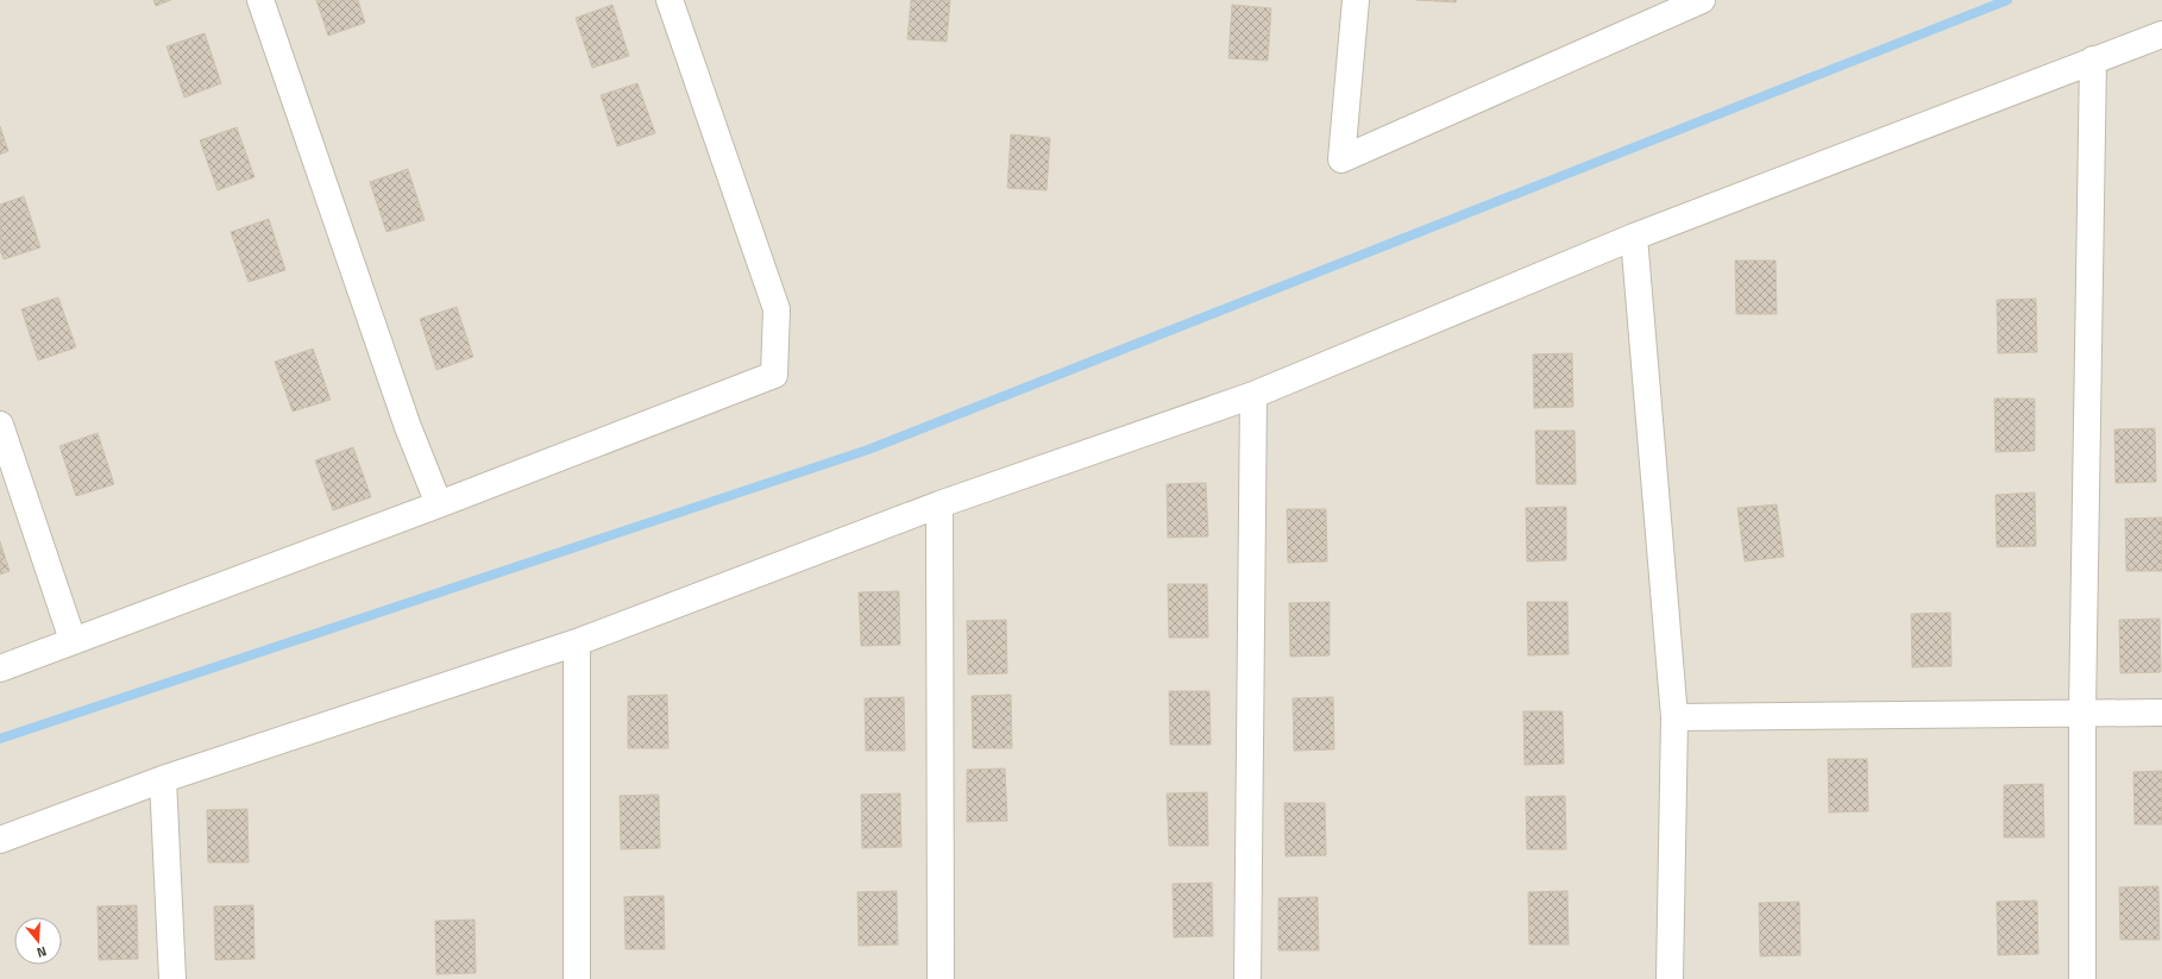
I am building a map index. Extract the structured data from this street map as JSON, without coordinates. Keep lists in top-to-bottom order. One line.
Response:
{"north":"bottom"}
